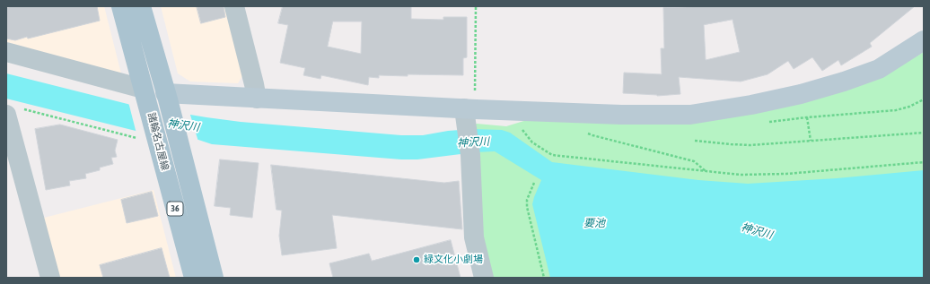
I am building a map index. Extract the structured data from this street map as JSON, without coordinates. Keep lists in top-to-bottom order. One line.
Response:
{"streets":{"main road":["諸輪名古屋線","36"]},"water":["神沢川","要池"],"places":["緑文化小劇場"]}
